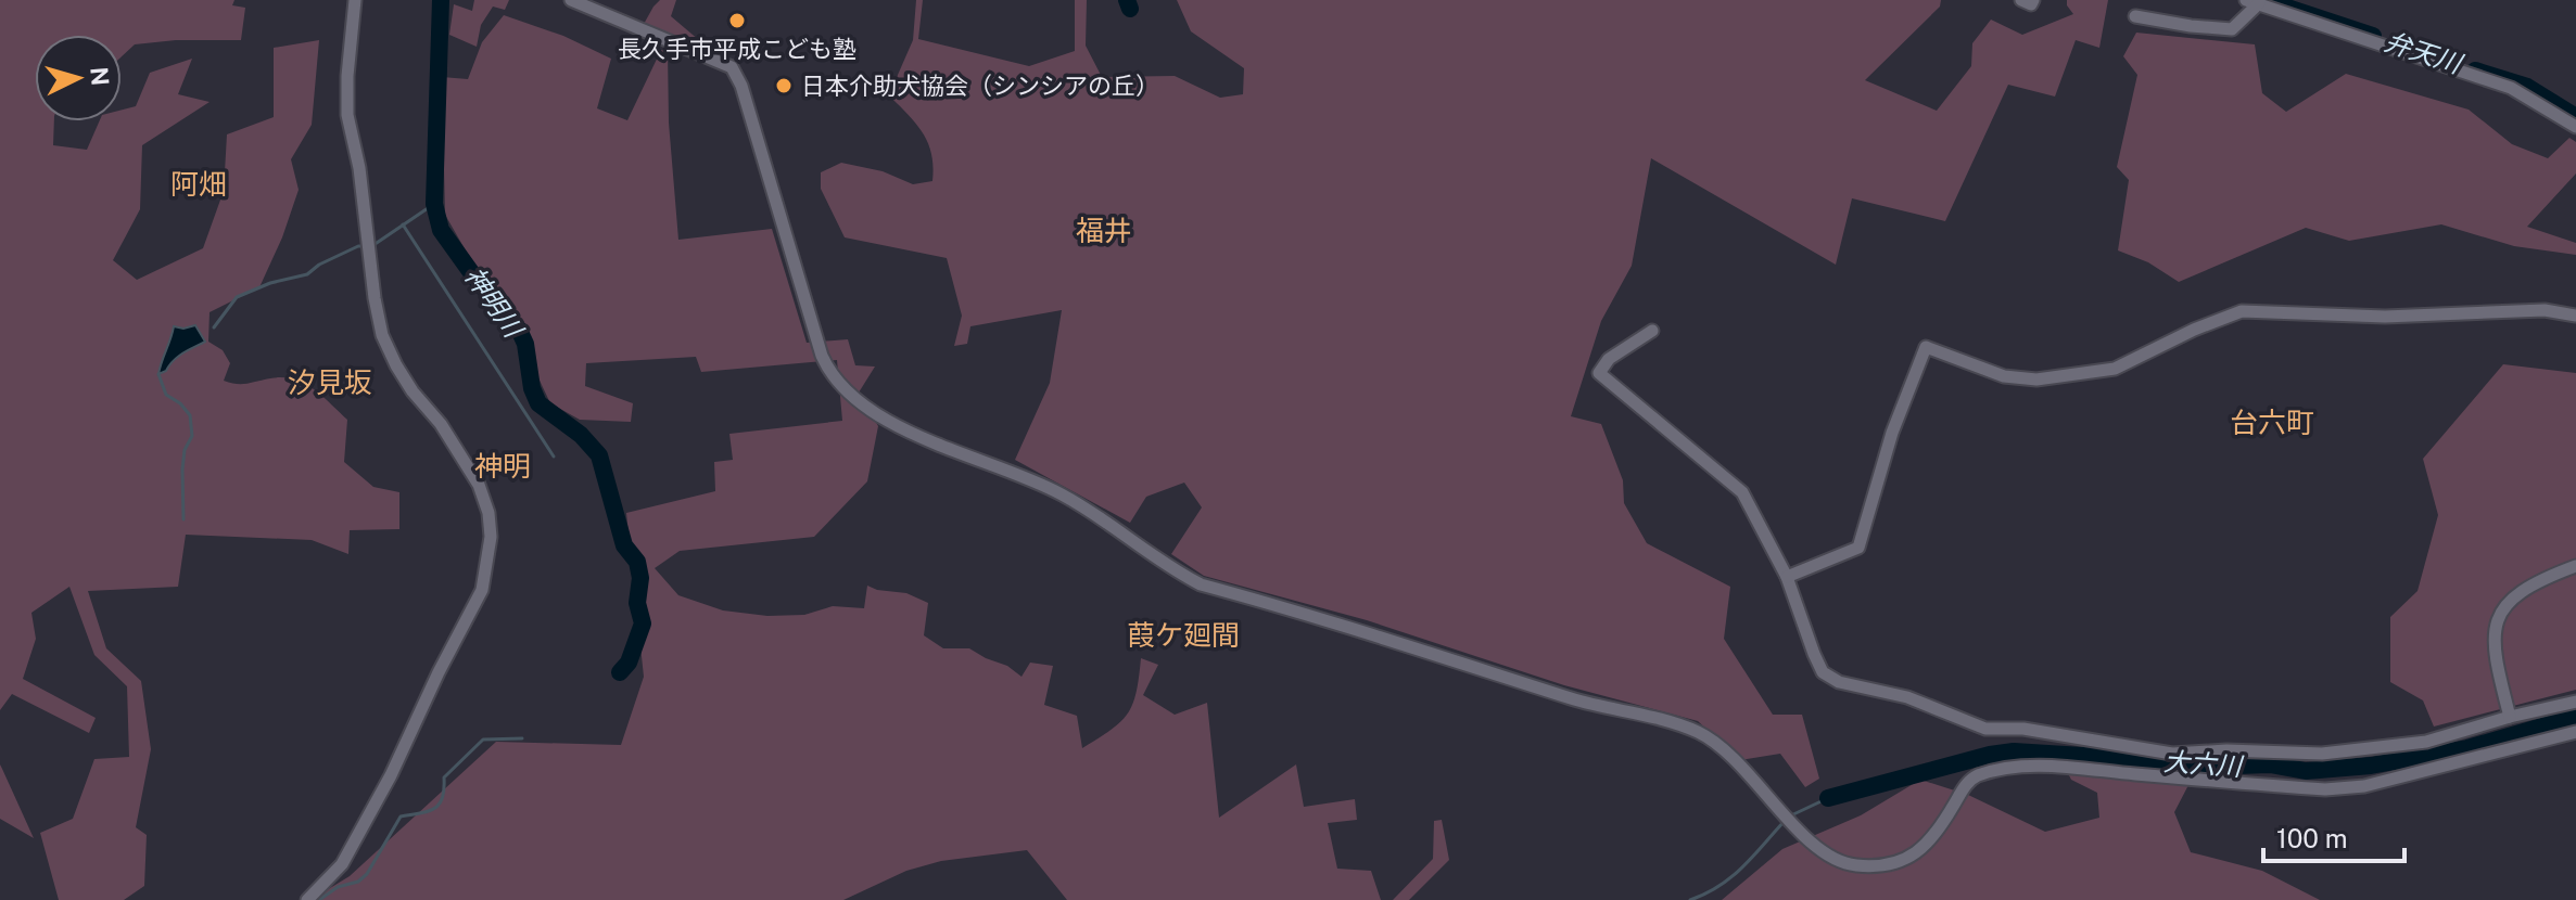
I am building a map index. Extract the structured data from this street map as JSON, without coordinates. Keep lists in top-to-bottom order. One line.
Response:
{"districts":["阿畑","福井","汐見坂","台六町","神明","葭ケ廻間"],"water":["弁天川","神明川","大六川"],"places":["長久手市平成こども塾","日本介助犬協会（シンシアの丘）"],"scale_bar":"100 m","north":"right"}
